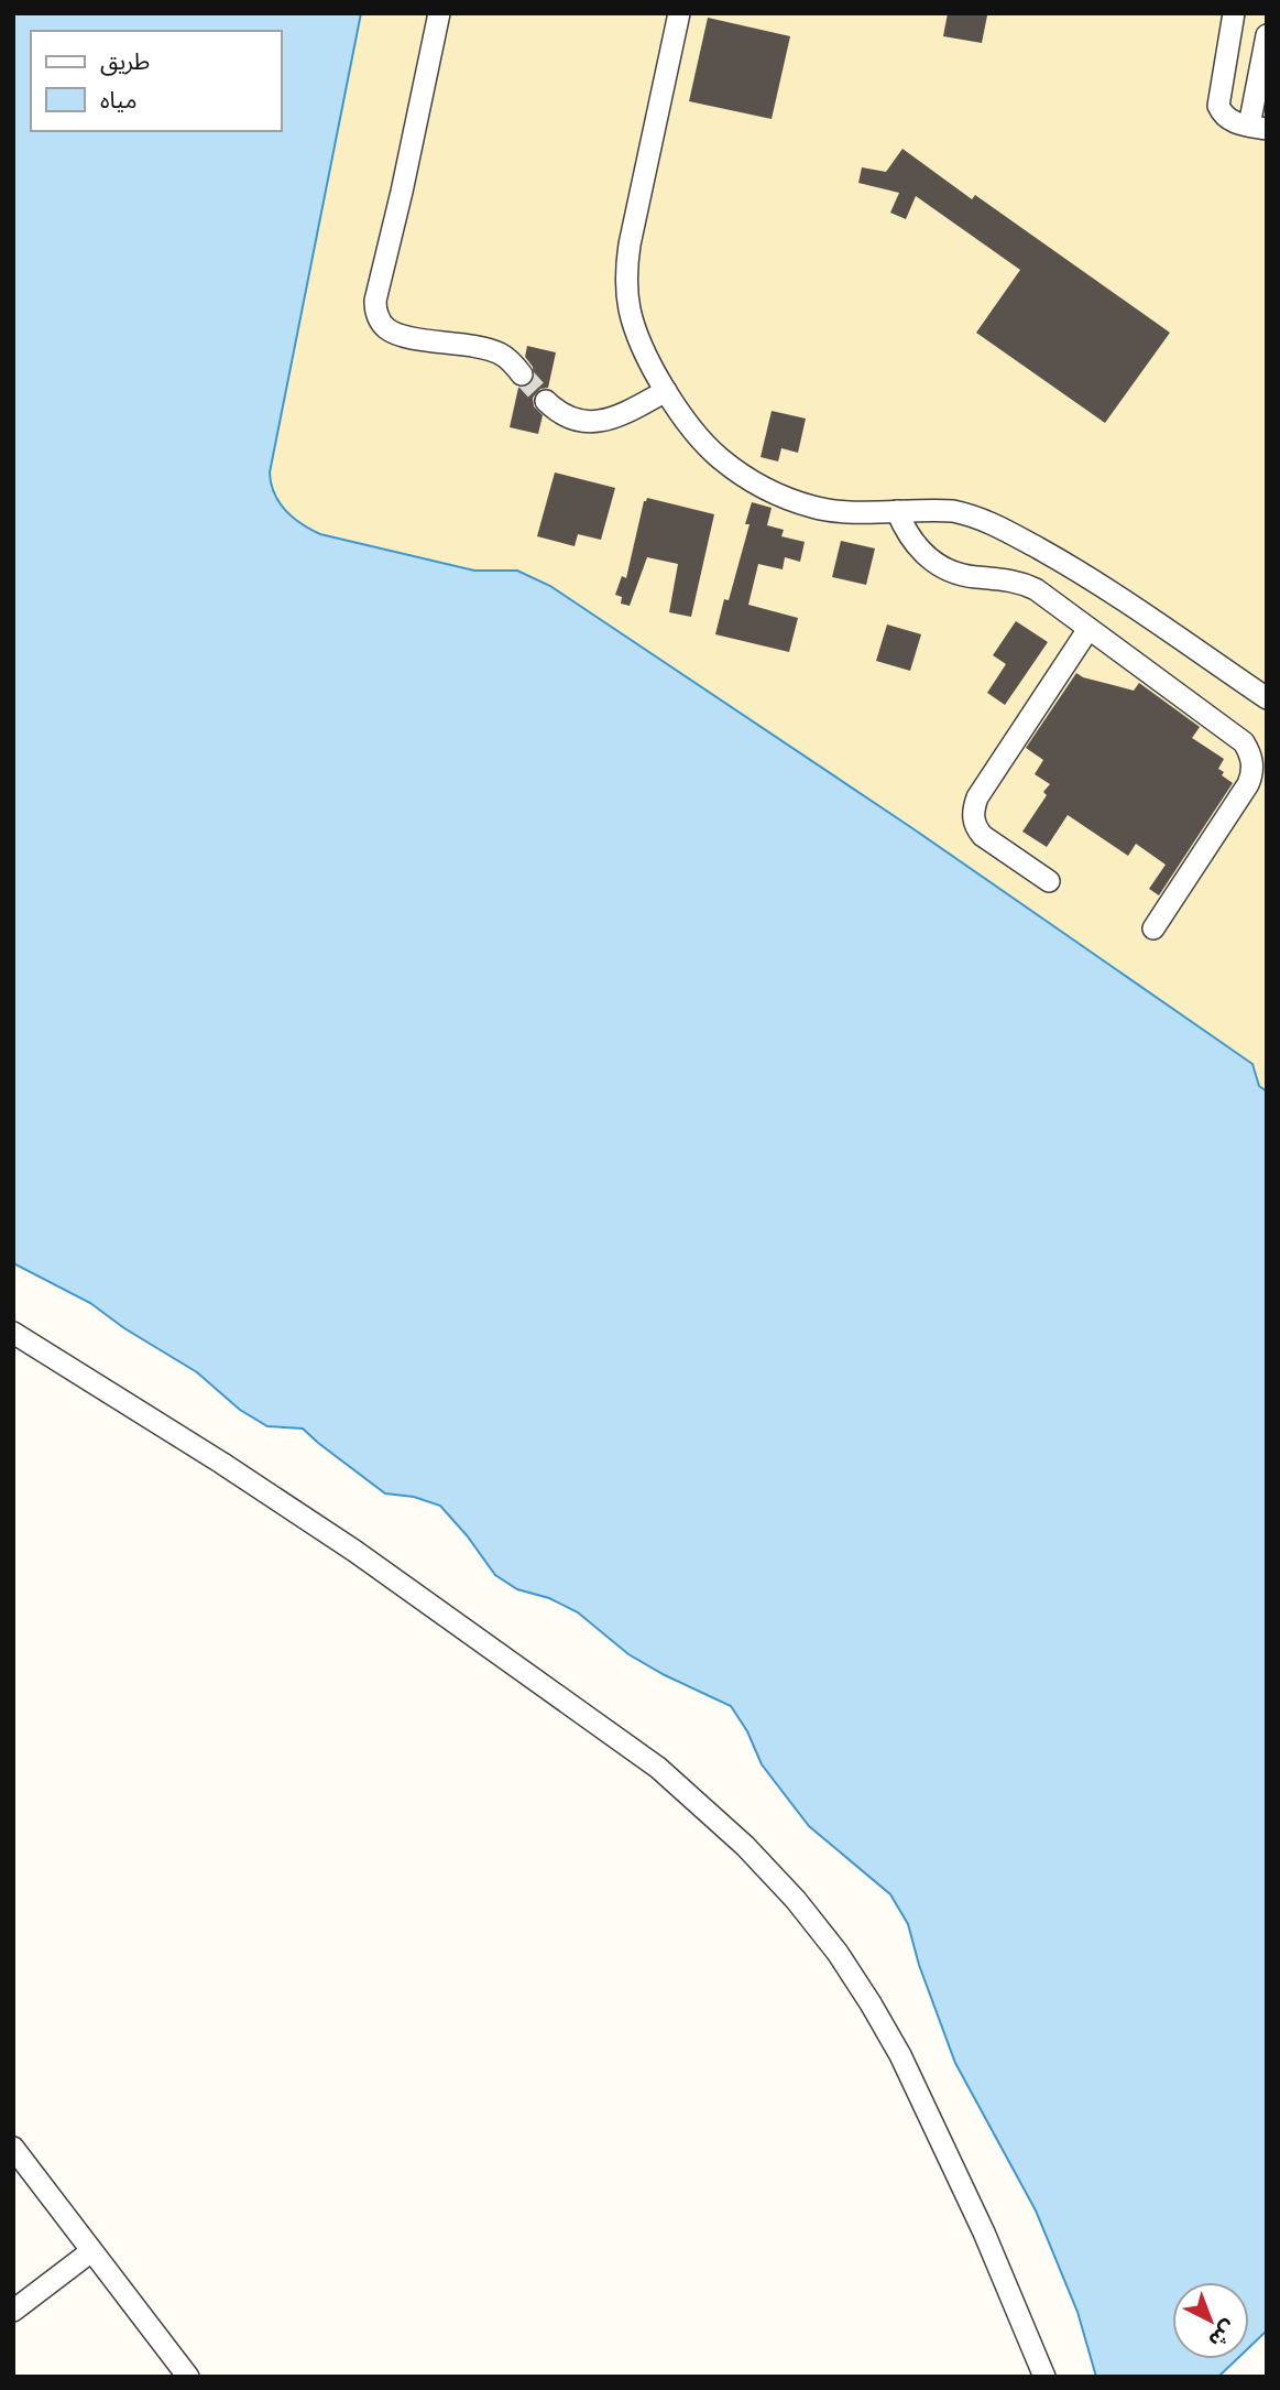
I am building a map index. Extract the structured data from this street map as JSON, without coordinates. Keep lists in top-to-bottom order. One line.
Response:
{"legend":["طريق","مياه"],"north":"bottom right"}
